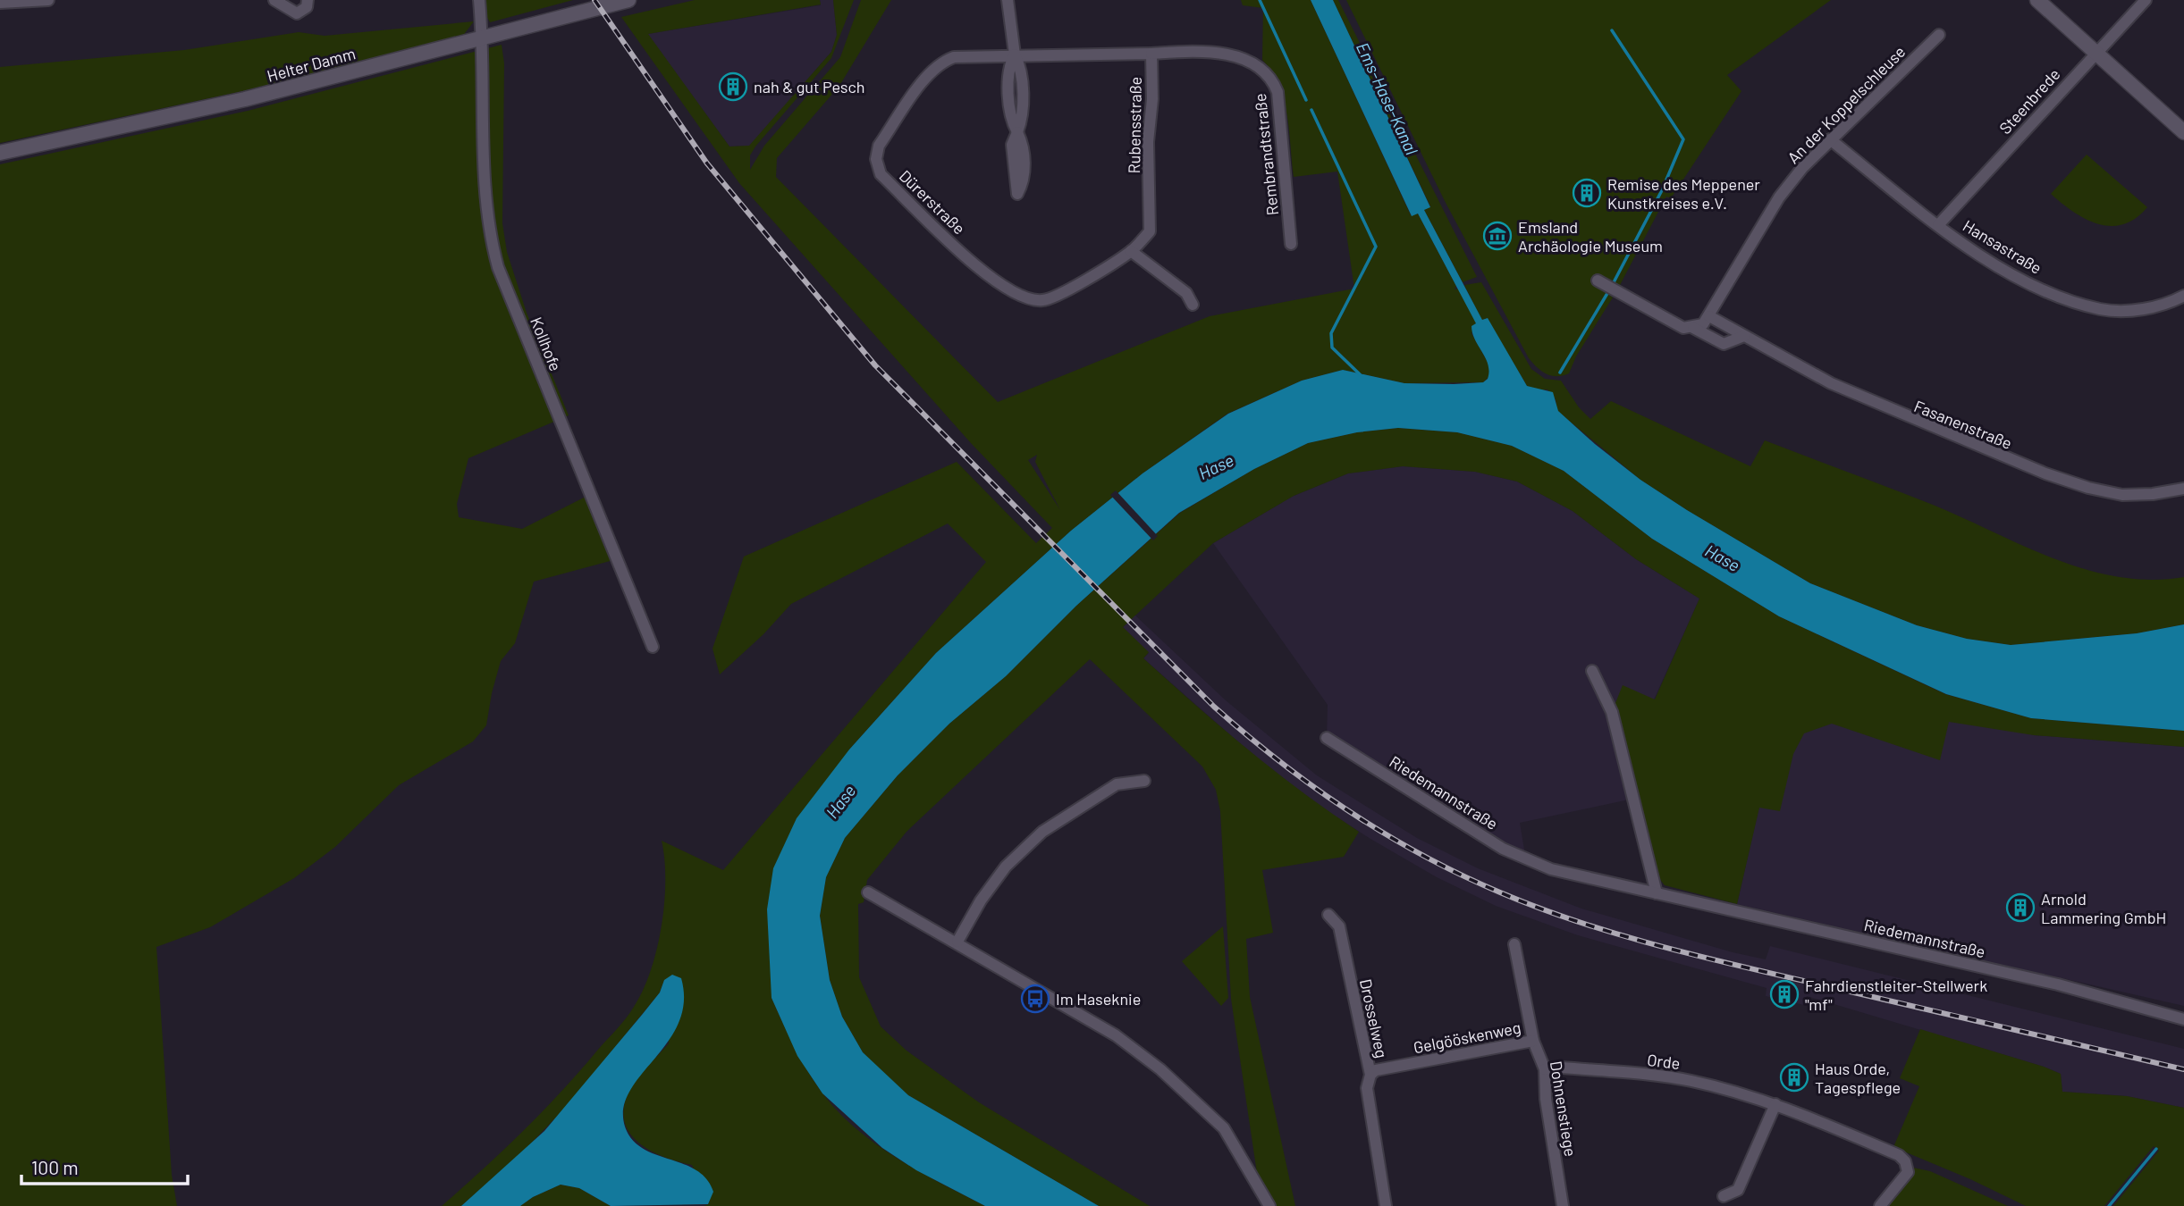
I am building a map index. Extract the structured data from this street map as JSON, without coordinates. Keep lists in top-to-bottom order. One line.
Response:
{"streets":{"street":["Helter Damm","Steenbrede","An der Koppelschleuse","Rubensstraße","Rembrandtstraße","Dürerstraße","Hansastraße","Kollhofe","Fasanenstraße","Riedemannstraße","Drosselweg","Gelgööskenweg","Orde","Dohnenstiege"]},"crossings":[["Helter Damm","Kollhofe"],["Steenbrede","Hansastraße"],["An der Koppelschleuse","Hansastraße"],["An der Koppelschleuse","Fasanenstraße"],["Rubensstraße","Rembrandtstraße"],["Rubensstraße","Dürerstraße"],["Drosselweg","Gelgööskenweg"],["Gelgööskenweg","Dohnenstiege"],["Orde","Dohnenstiege"]],"water":["Ems-Hase-Kanal","Hase"],"places":{"building":["nah & gut Pesch","Remise des Meppener Kunstkreises e.V.","Arnold Lammering GmbH","Fahrdienstleiter-Stellwerk \"mf\"","Haus Orde, Tagespflege"],"museum":["Emsland Archäologie Museum"],"bus stop":["Im Haseknie"]},"scale_bar":"100 m"}
